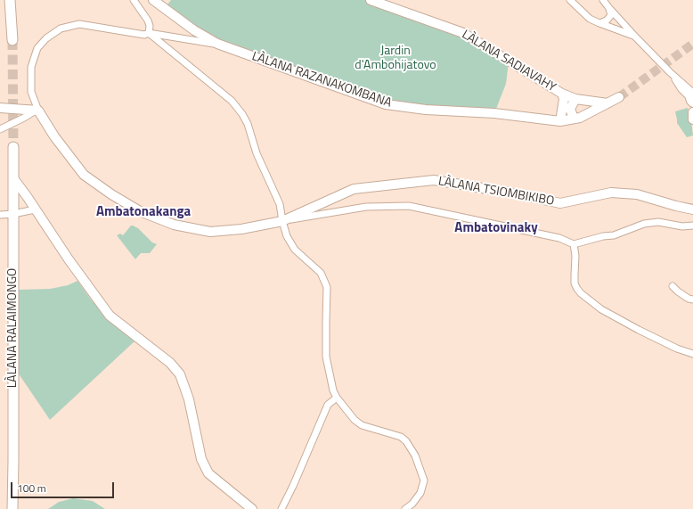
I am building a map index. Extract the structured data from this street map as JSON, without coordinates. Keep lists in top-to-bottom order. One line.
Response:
{"streets":{"main road":["LÀLANA RALAIMONGO"],"street":["LÀLANA SADIAVAHY","LÀLANA RAZANAKOMBANA","LÀLANA TSIOMBIKIBO"]},"crossings":[["LÀLANA SADIAVAHY","LÀLANA RAZANAKOMBANA"]],"districts":["Ambatonakanga","Ambatovinaky"],"parks":["Jardin d'Ambohijatovo"],"scale_bar":"100 m"}
